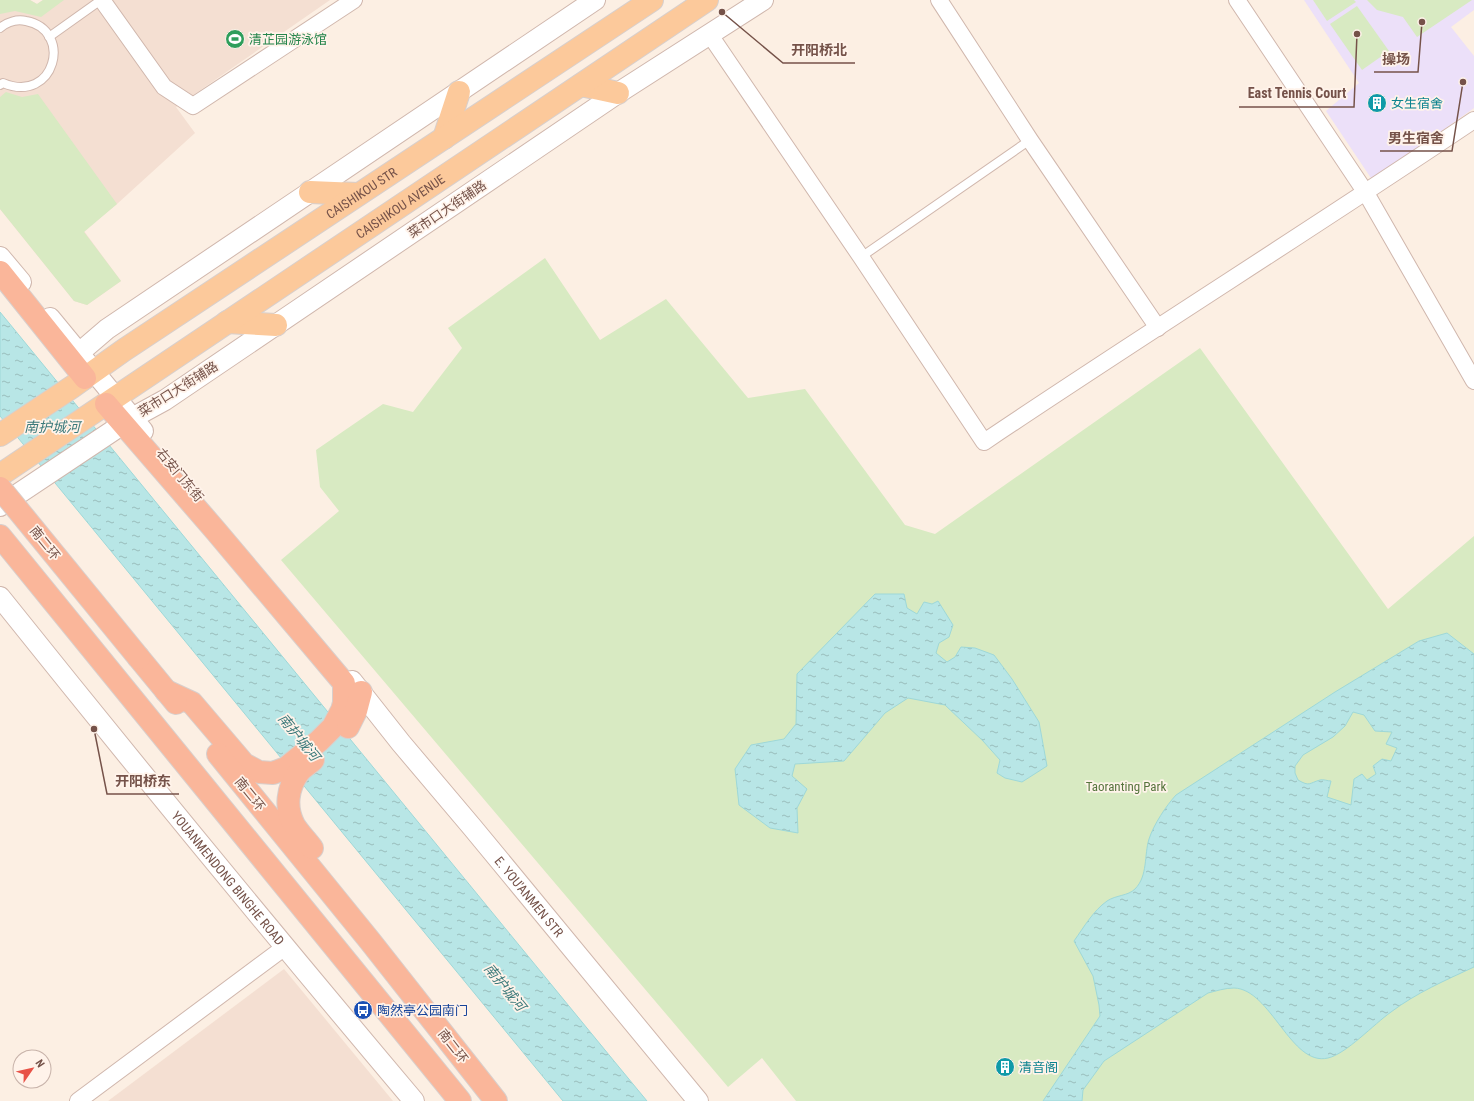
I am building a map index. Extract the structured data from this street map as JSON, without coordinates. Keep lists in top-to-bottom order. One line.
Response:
{"streets":{"highway":["南二环"],"main road":["CAISHIKOU STR","CAISHIKOU AVENUE"],"street":["菜市口大街辅路","右安门东街","YOUANMENDONG BINGHE ROAD","E. YOU'ANMEN STR"]},"crossings":[["CAISHIKOU AVENUE","菜市口大街辅路"],["CAISHIKOU AVENUE","南二环"],["菜市口大街辅路","右安门东街"],["菜市口大街辅路","南二环"],["右安门东街","E. YOU'ANMEN STR"]],"water":["南护城河"],"parks":["Taoranting Park"],"places":{"other":["开阳桥北","操场","East Tennis Court","男生宿舍","开阳桥东"],"sports":["清芷园游泳馆"],"building":["女生宿舍","清音阁"],"bus stop":["陶然亭公园南门"]},"north":"top right"}
